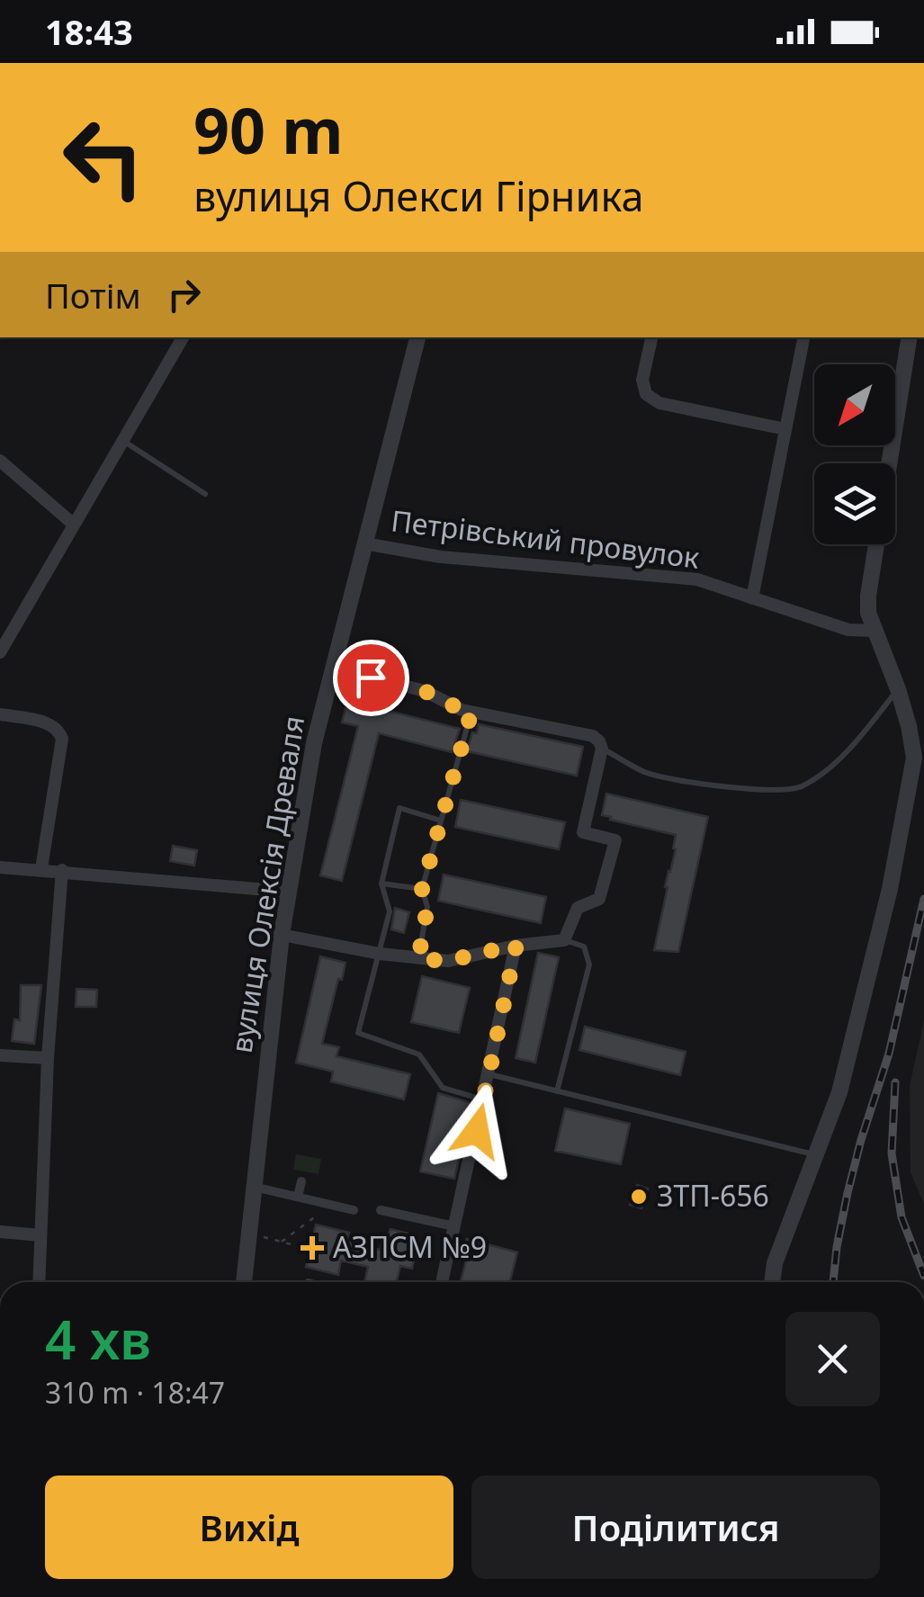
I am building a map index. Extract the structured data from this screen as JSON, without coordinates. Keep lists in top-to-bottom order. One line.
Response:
{"streets":{"street":["Петрівський провулок","вулиця Олексія Древаля"]},"crossings":[["Петрівський провулок","вулиця Олексія Древаля"]],"places":{"other":["ЗТП-656"],"health":["АЗПСМ №9"]},"north":"bottom left","page":{"status":"18:43","turn":["90 m","вулиця Олекси Гірника"],"then":"Потім","heading":["4 хв","310 m · 18:47"],"buttons":["Вихід","Поділитися"]}}
